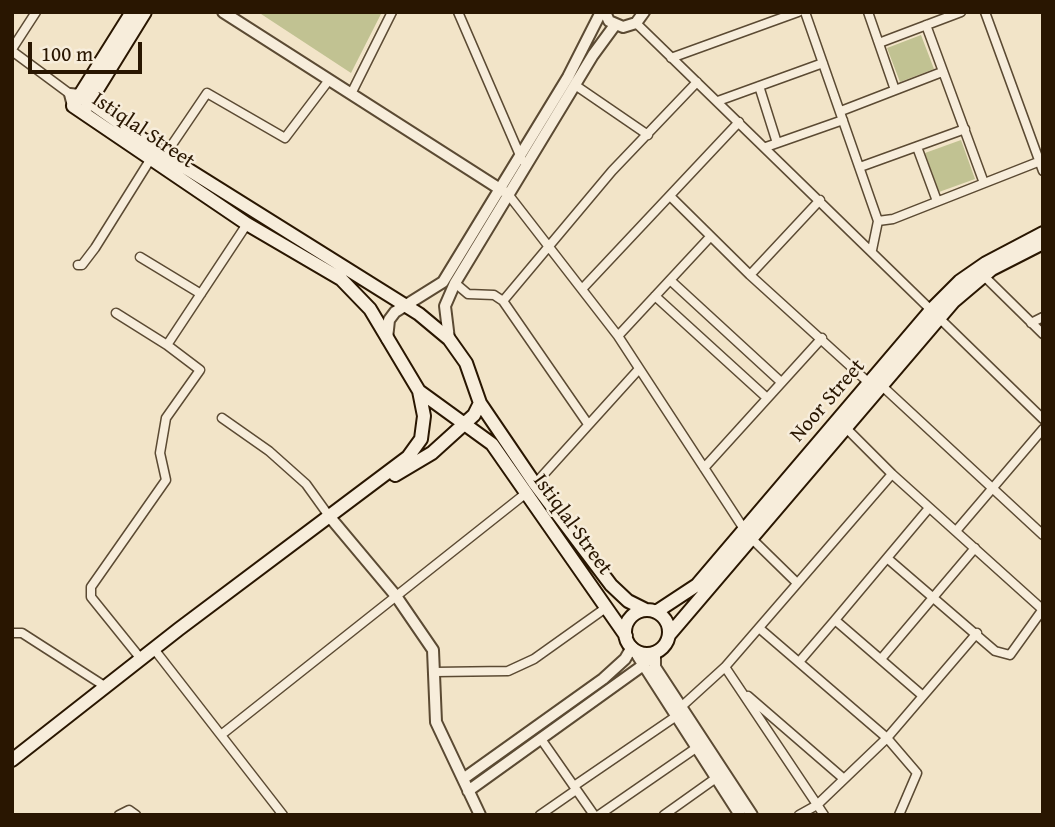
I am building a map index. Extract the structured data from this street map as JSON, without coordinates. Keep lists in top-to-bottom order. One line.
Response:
{"streets":{"main road":["Istiqlal Street","Noor Street"]},"crossings":[["Istiqlal Street","Noor Street"]],"scale_bar":"100 m"}
